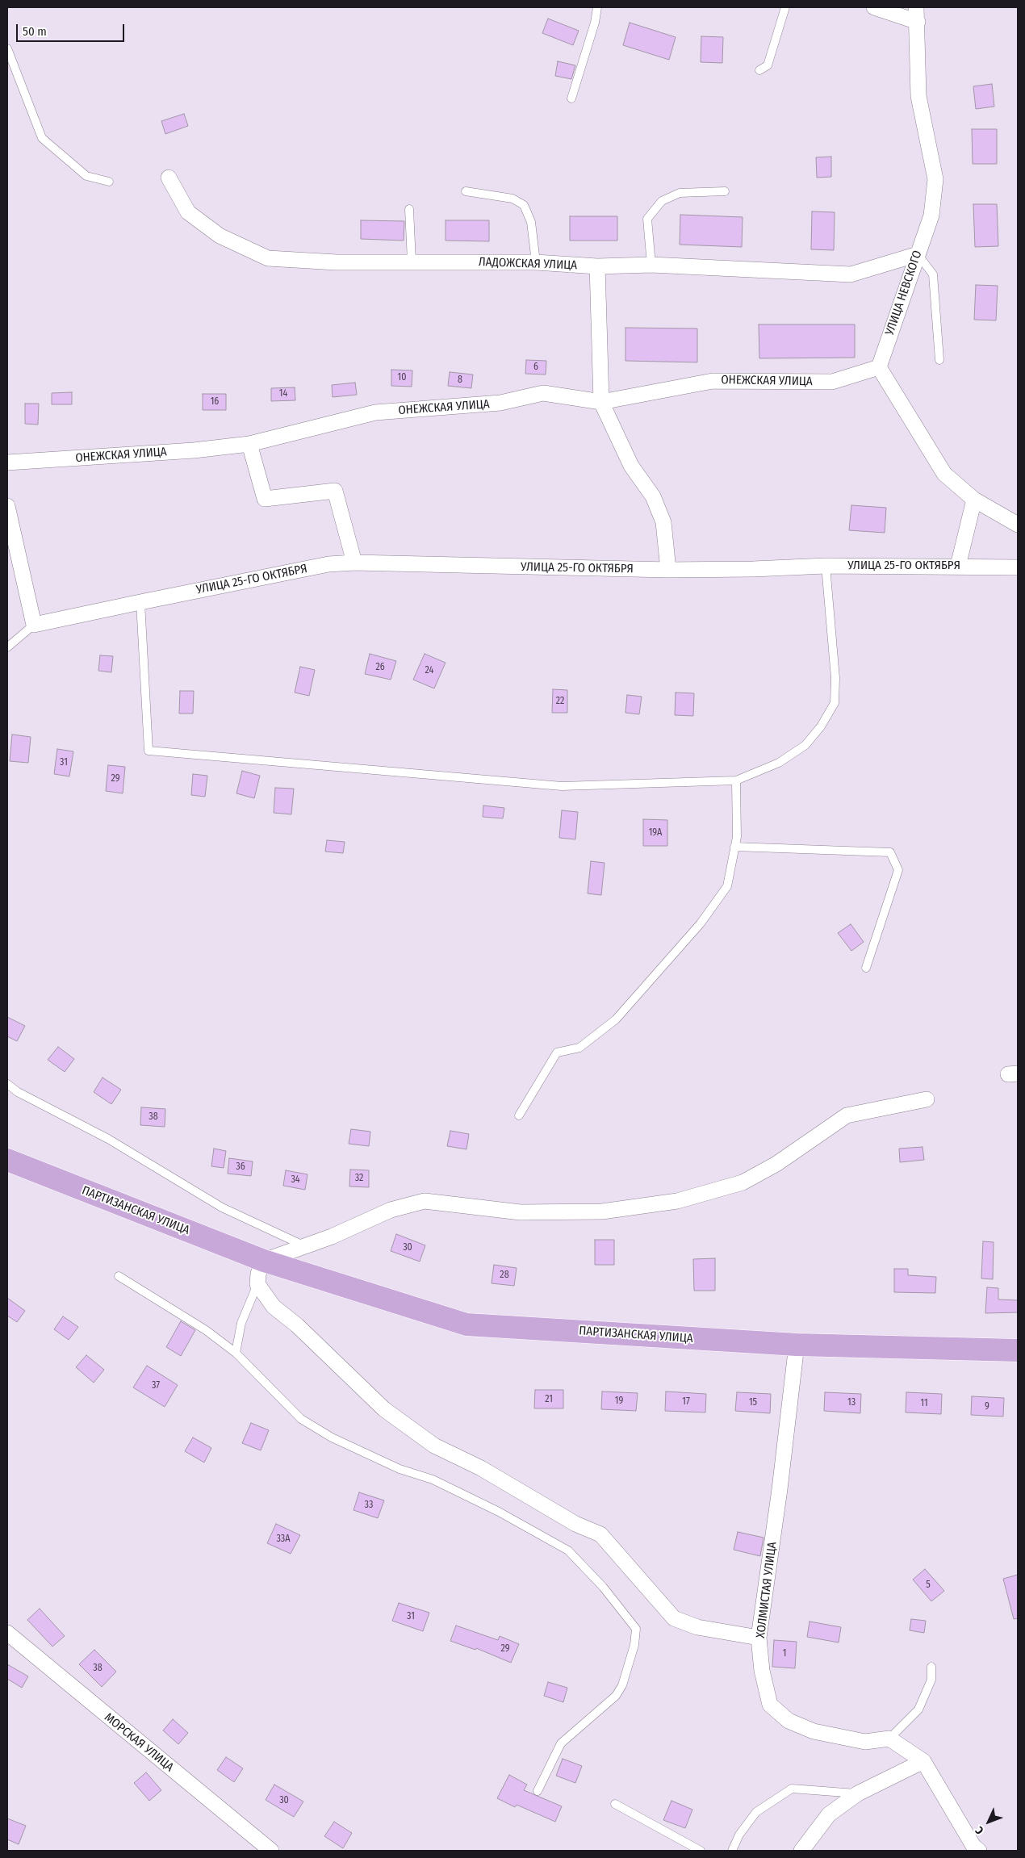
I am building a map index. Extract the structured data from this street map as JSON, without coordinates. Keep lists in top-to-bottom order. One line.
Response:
{"streets":{"main road":["ПАРТИЗАНСКАЯ УЛИЦА"],"street":["ЛАДОЖСКАЯ УЛИЦА","УЛИЦА НЕВСКОГО","ОНЕЖСКАЯ УЛИЦА","УЛИЦА 25-ГО ОКТЯБРЯ","ХОЛМИСТАЯ УЛИЦА","МОРСКАЯ УЛИЦА"]},"crossings":[["ЛАДОЖСКАЯ УЛИЦА","УЛИЦА НЕВСКОГО"],["УЛИЦА НЕВСКОГО","ОНЕЖСКАЯ УЛИЦА"],["ПАРТИЗАНСКАЯ УЛИЦА","ХОЛМИСТАЯ УЛИЦА"]],"house_numbers":["6","10","8","14","16","26","24","22","31","29","19А","38","36","32","34","30","28","37","21","19","17","15","13","11","9","33","33А","5","31","29","1","38","30"],"scale_bar":"50 m","north":"bottom left"}
